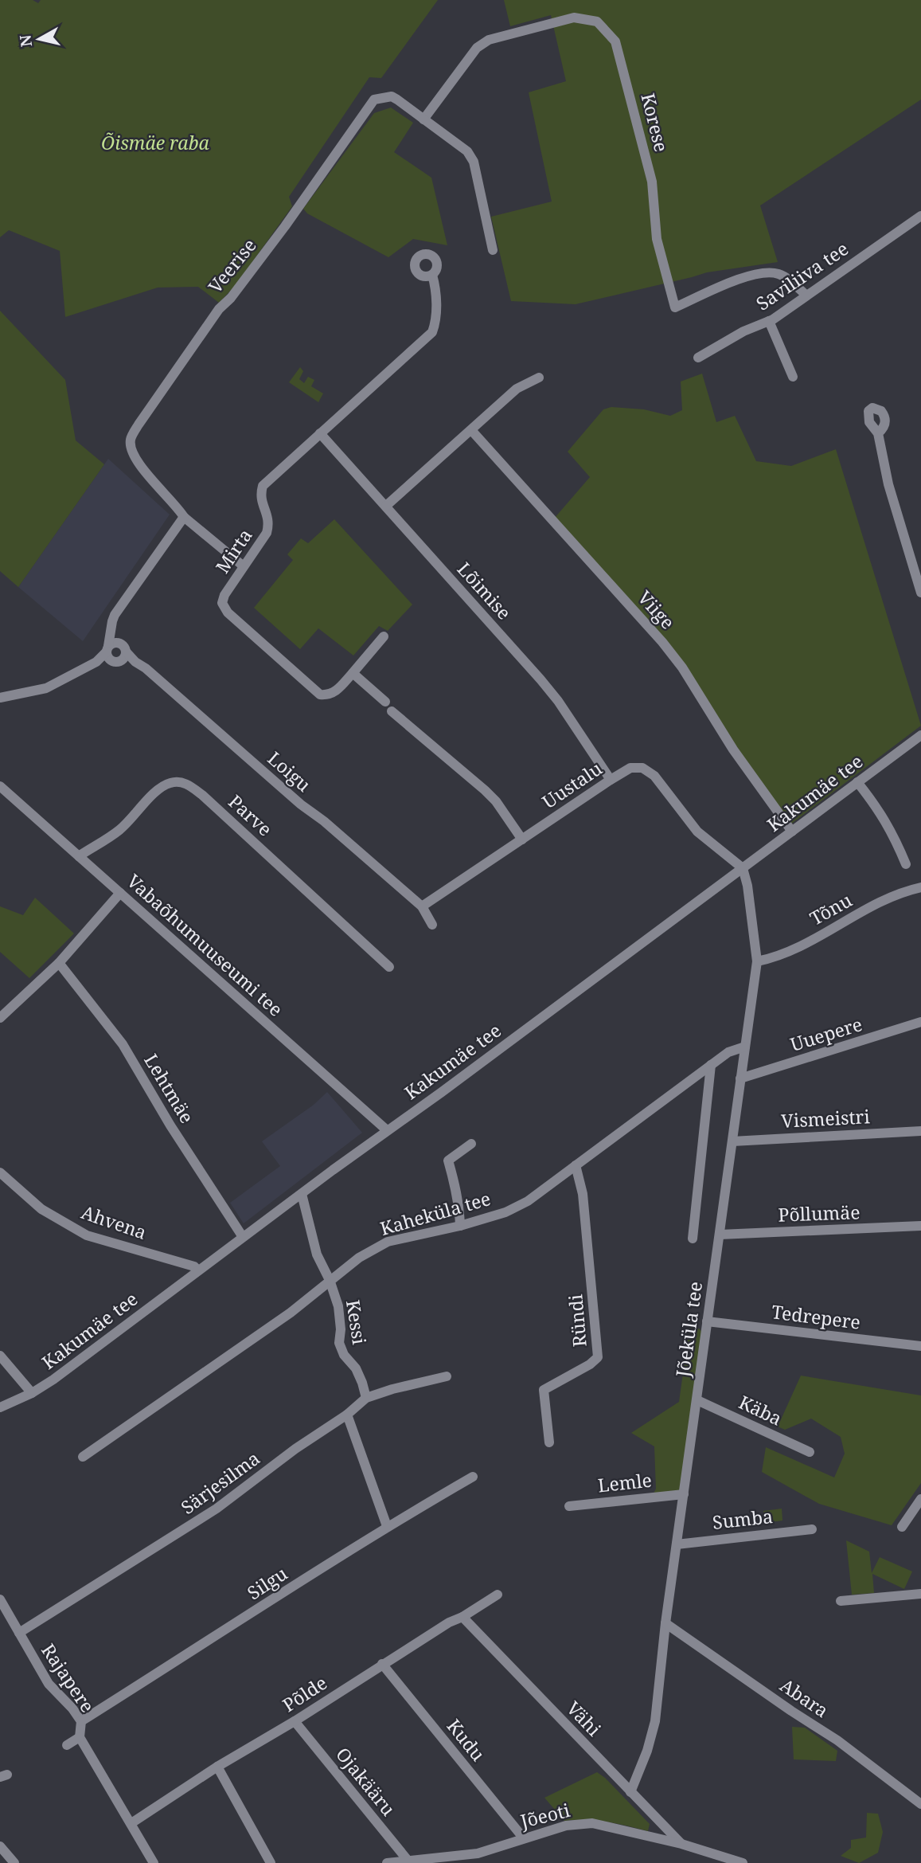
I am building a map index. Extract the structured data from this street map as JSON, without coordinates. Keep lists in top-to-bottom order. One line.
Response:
{"streets":{"street":["Korese","Veerise","Saviliiva tee","Mirta","Lõimise","Viige","Loigu","Uustalu","Kakumäe tee","Parve","Tõnu","Vabaõhumuuseumi tee","Uuepere","Lehtmäe","Vismeistri","Kaheküla tee","Põllumäe","Ahvena","Tedrepere","Ründi","Kessi","Jõeküla tee","Käba","Särjesilma","Lemle","Sumba","Silgu","Rajapere","Põlde","Abara","Vähi","Kudu","Ojakääru","Jõeoti"]},"crossings":[["Korese","Veerise"],["Korese","Saviliiva tee"],["Mirta","Lõimise"],["Lõimise","Uustalu"],["Viige","Kakumäe tee"],["Loigu","Uustalu"],["Uustalu","Kakumäe tee"],["Uustalu","Jõeküla tee"],["Kakumäe tee","Vabaõhumuuseumi tee"],["Kakumäe tee","Lehtmäe"],["Kakumäe tee","Ahvena"],["Kakumäe tee","Kessi"],["Kakumäe tee","Jõeküla tee"],["Parve","Vabaõhumuuseumi tee"],["Tõnu","Jõeküla tee"],["Uuepere","Jõeküla tee"],["Vismeistri","Jõeküla tee"],["Kaheküla tee","Ründi"],["Kaheküla tee","Kessi"],["Kaheküla tee","Jõeküla tee"],["Põllumäe","Jõeküla tee"],["Tedrepere","Jõeküla tee"],["Kessi","Särjesilma"],["Jõeküla tee","Käba"],["Jõeküla tee","Lemle"],["Jõeküla tee","Sumba"],["Jõeküla tee","Abara"],["Jõeküla tee","Vähi"],["Särjesilma","Rajapere"],["Silgu","Rajapere"],["Rajapere","Põlde"],["Põlde","Vähi"],["Põlde","Kudu"],["Põlde","Ojakääru"],["Vähi","Jõeoti"],["Kudu","Jõeoti"],["Ojakääru","Jõeoti"]],"parks":["Õismäe raba"],"north":"left"}
